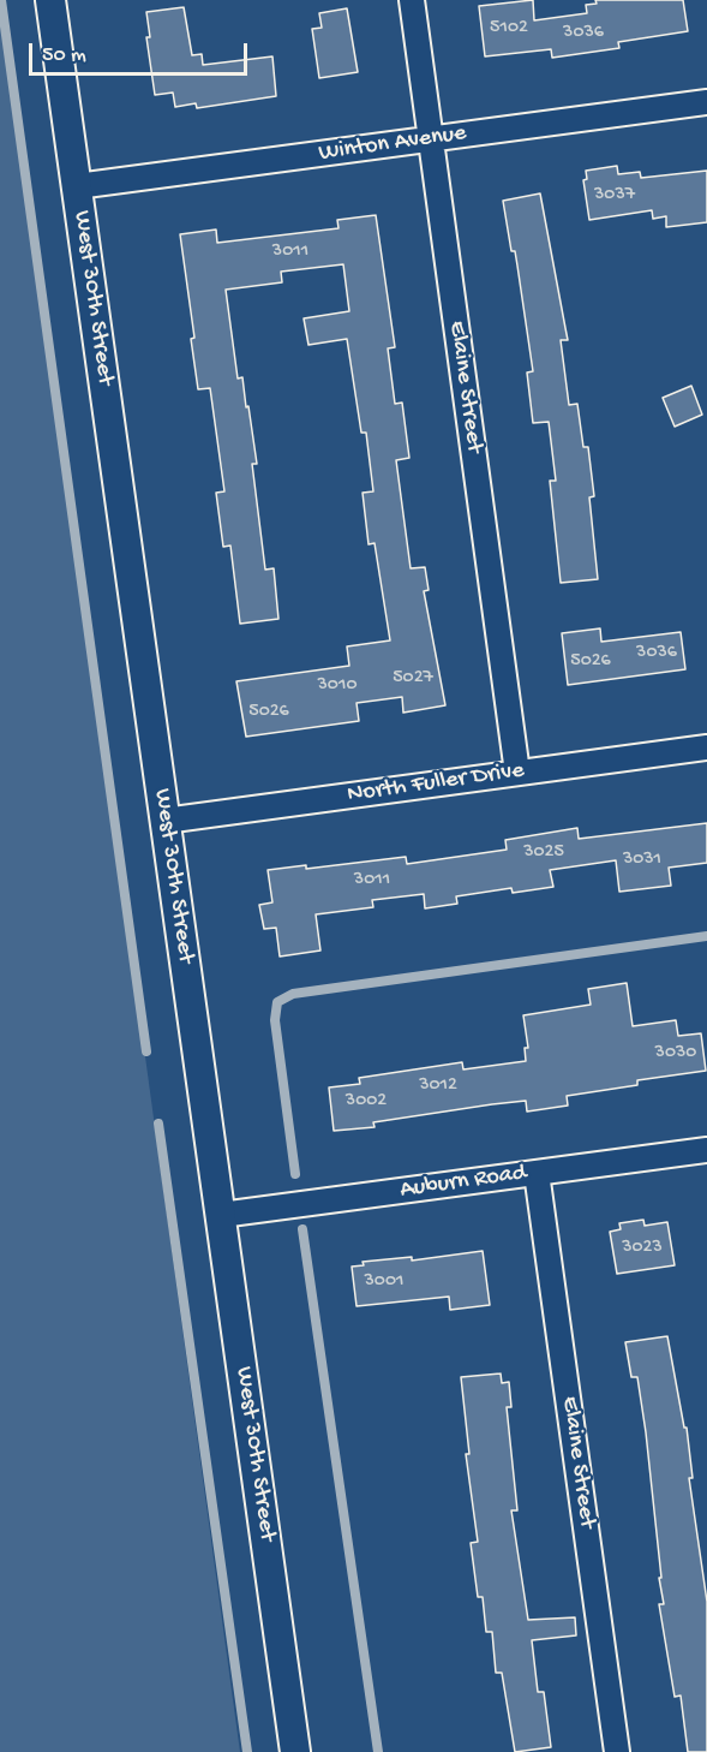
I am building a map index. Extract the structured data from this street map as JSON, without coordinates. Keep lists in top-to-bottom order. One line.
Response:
{"streets":{"street":["Winton Avenue","West 30th Street","Elaine Street","North Fuller Drive","Auburn Road"]},"crossings":[["Winton Avenue","West 30th Street"],["Winton Avenue","Elaine Street"],["West 30th Street","North Fuller Drive"],["West 30th Street","Auburn Road"],["Elaine Street","North Fuller Drive"],["Elaine Street","Auburn Road"]],"house_numbers":["5102","3036","3037","3011","3036","5026","5027","3010","5026","3025","3031","3011","3030","3012","3002","3023","3001"],"scale_bar":"50 m"}
